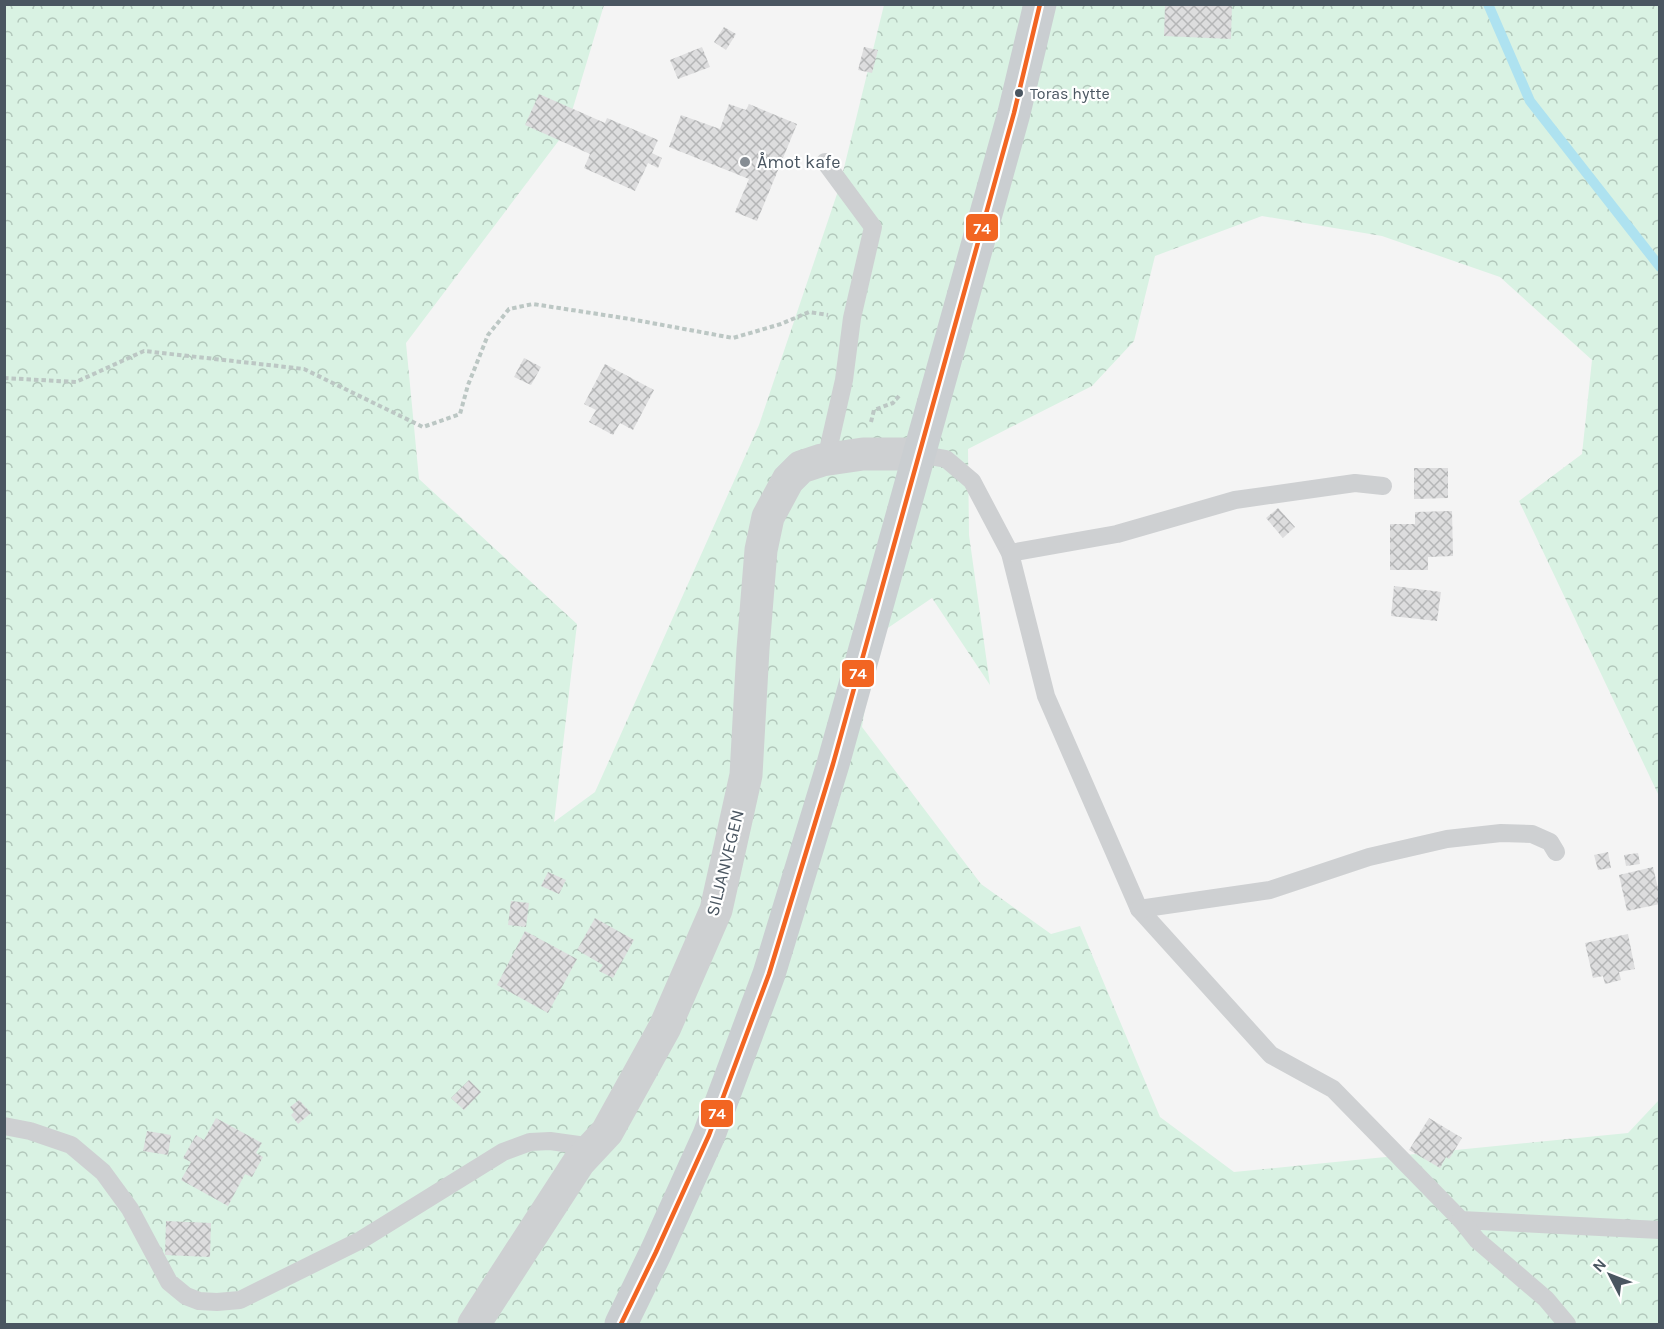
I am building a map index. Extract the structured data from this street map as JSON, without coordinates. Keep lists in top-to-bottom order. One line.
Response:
{"streets":{"street":["SILJANVEGEN"]},"places":["Toras hytte","Åmot kafe"],"lines":["transit line 74"],"north":"top left"}
